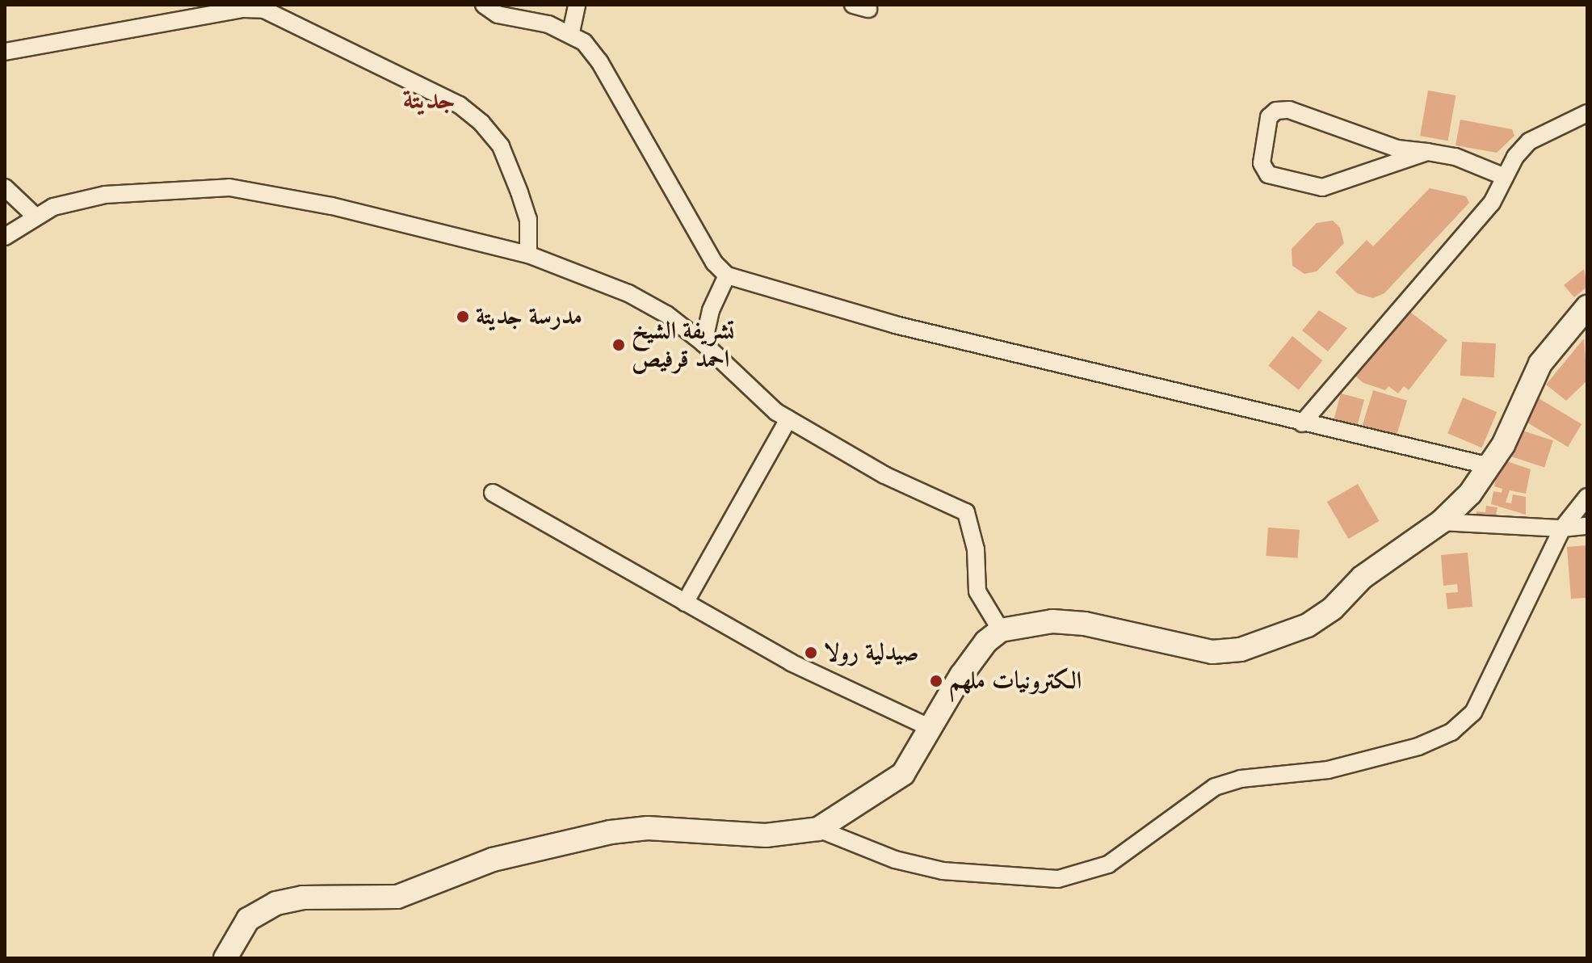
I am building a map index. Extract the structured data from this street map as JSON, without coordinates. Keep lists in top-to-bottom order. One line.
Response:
{"districts":["جديتة"],"places":["مدرسة جديتة","تشريفة الشيخ احمد قرفيص","صيدلية رولا","الكترونيات ملهم"]}
